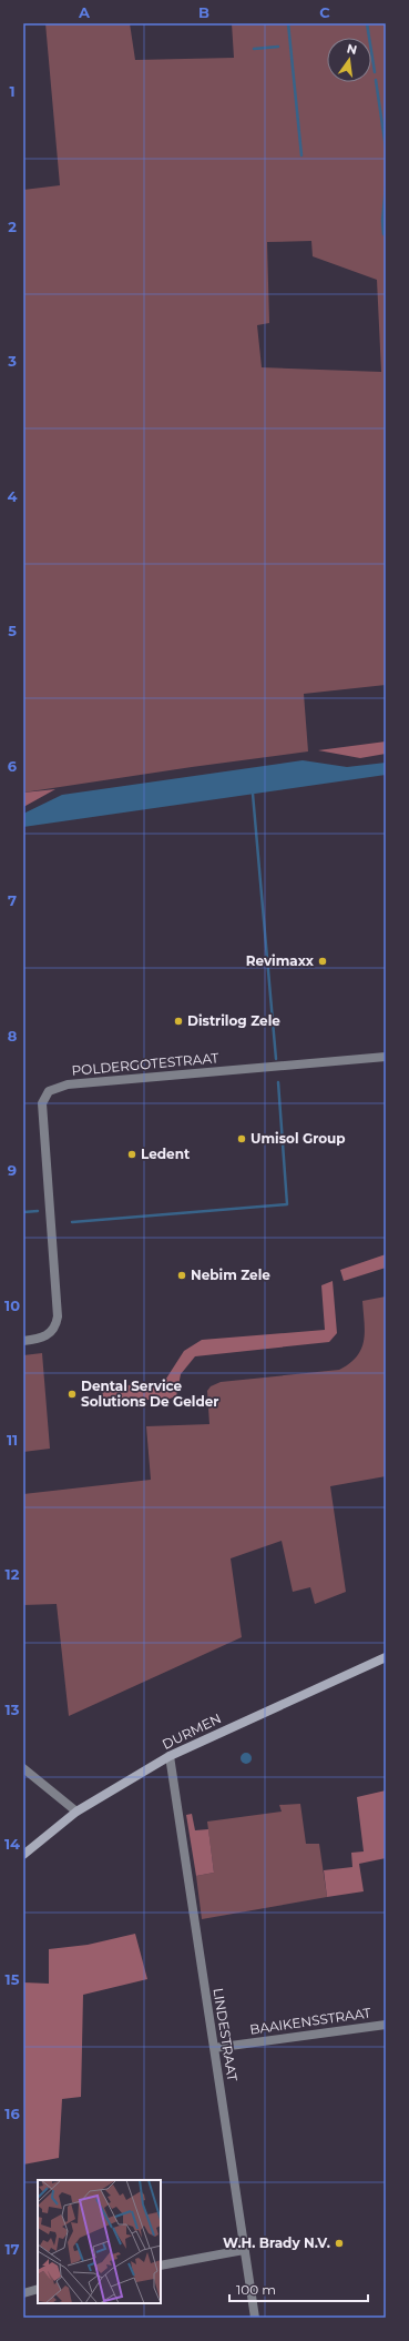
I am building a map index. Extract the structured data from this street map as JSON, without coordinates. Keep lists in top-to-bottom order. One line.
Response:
{"streets":{"street":["POLDERGOTESTRAAT","DURMEN","BAAIKENSSTRAAT","LINDESTRAAT"]},"crossings":[["DURMEN","LINDESTRAAT"],["BAAIKENSSTRAAT","LINDESTRAAT"]],"places":["Revimaxx","Distrilog Zele","Umisol Group","Ledent","Nebim Zele","Dental Service Solutions De Gelder","W.H. Brady N.V."],"scale_bar":"100 m","north":"top","grid":{"columns":["A","B","C"],"rows":["1","2","3","4","5","6","7","8","9","10","11","12","13","14","15","16","17"]}}
